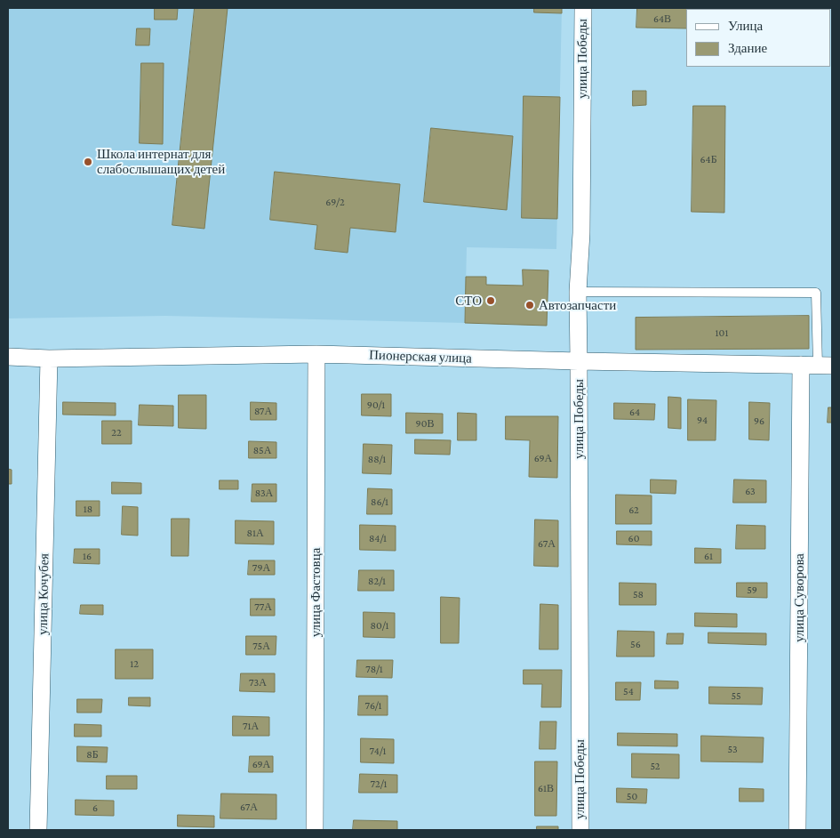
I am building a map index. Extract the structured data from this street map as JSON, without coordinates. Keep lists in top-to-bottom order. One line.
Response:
{"streets":{"street":["улица Победы","Пионерская улица","улица Фастовца","улица Кочубея","улица Суворова"]},"crossings":[["улица Победы","Пионерская улица"],["Пионерская улица","улица Фастовца"],["Пионерская улица","улица Кочубея"],["Пионерская улица","улица Суворова"]],"places":["Школа интернат для слабослышащих детей","СТО","Автозапчасти"],"house_numbers":["64В","64Б","69/2","101","90/1","87А","64","94","96","90В","22","85А","69А","88/1","63","83А","86/1","18","62","81А","84/1","60","67А","16","61","79А","82/1","59","58","77А","80/1","56","75А","12","78/1","73А","54","55","76/1","71А","53","74/1","8Б","69А","52","72/1","61В","50","67А","6"],"legend":["Улица","Здание"]}
